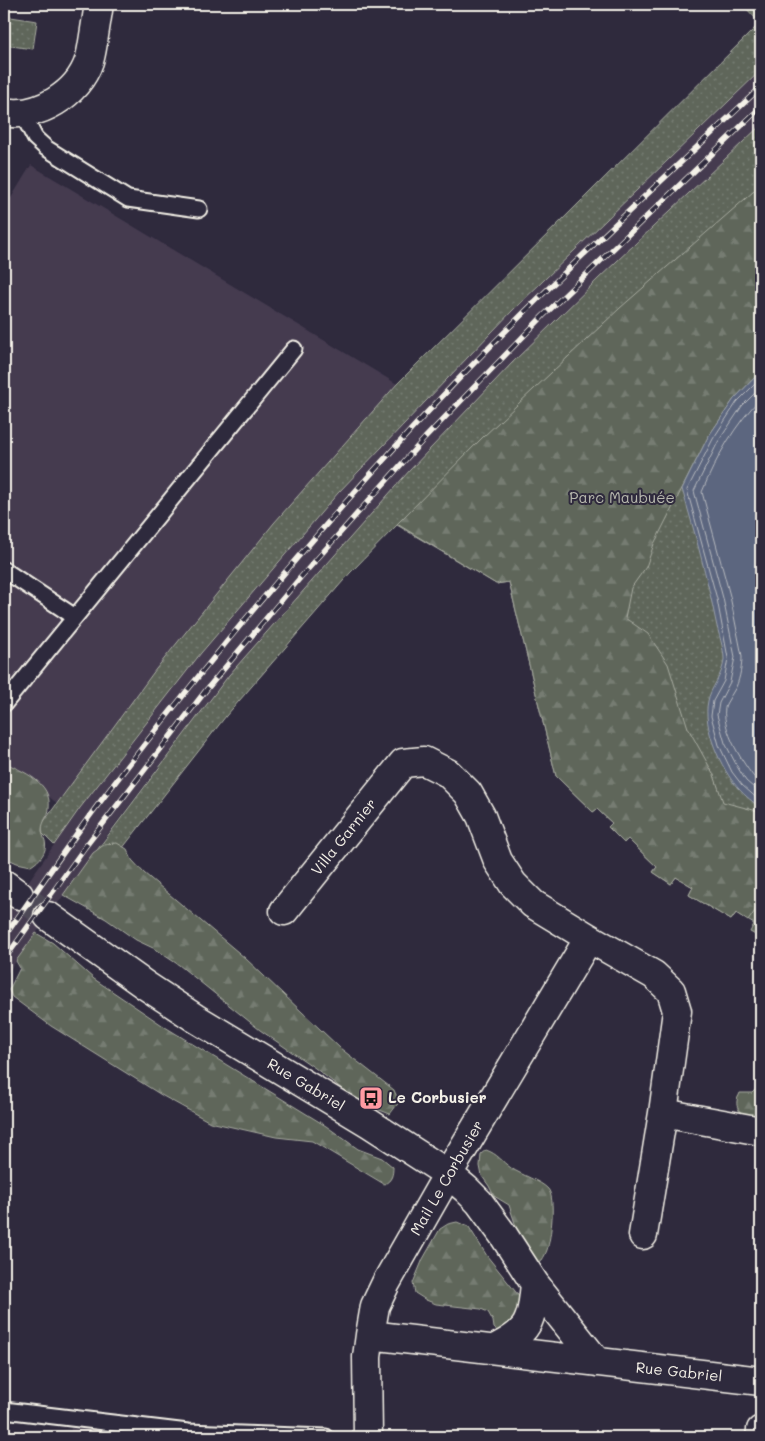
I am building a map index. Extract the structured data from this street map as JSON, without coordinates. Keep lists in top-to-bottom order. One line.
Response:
{"streets":{"street":["Villa Garnier","Rue Gabriel","Mail Le Corbusier"]},"crossings":[["Villa Garnier","Mail Le Corbusier"],["Rue Gabriel","Mail Le Corbusier"]],"parks":["Parc Maubuée"],"places":{"bus stop":["Le Corbusier"]}}
